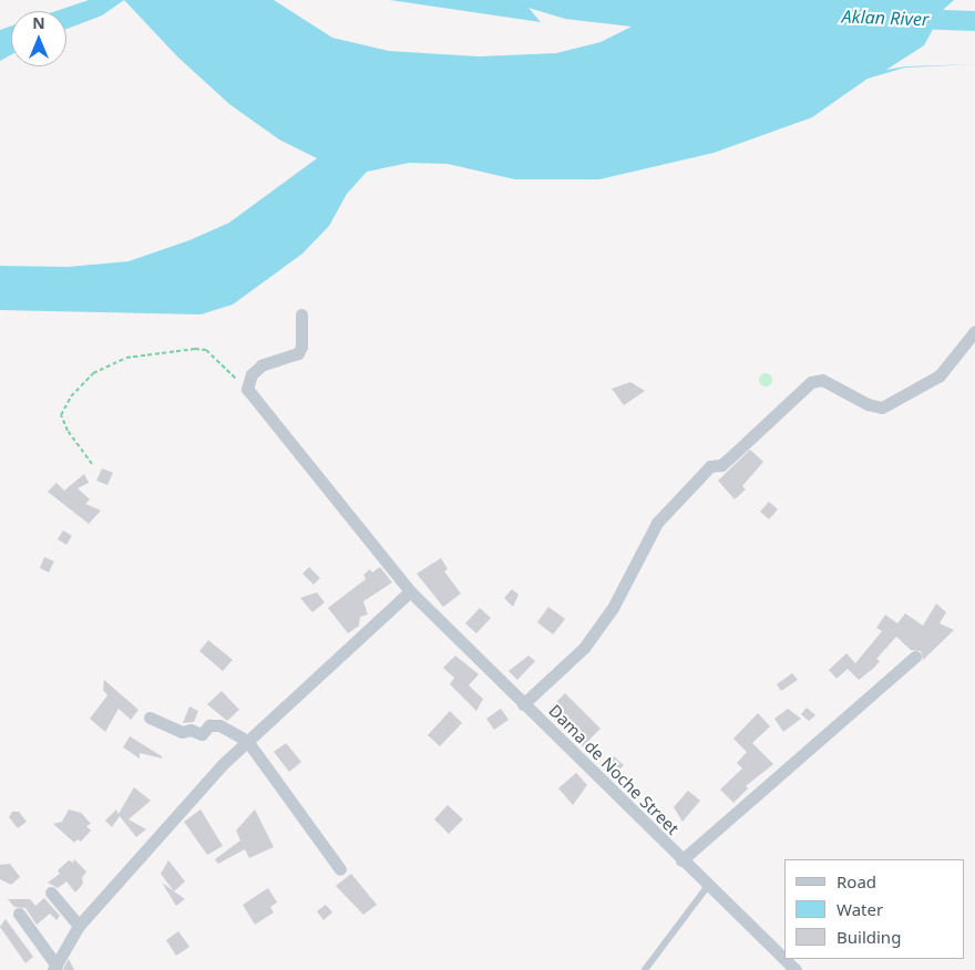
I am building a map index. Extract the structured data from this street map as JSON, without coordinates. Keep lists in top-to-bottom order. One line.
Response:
{"streets":{"street":["Dama de Noche Street"]},"water":["Aklan River"],"legend":["Road","Water","Building"],"north":"top"}
